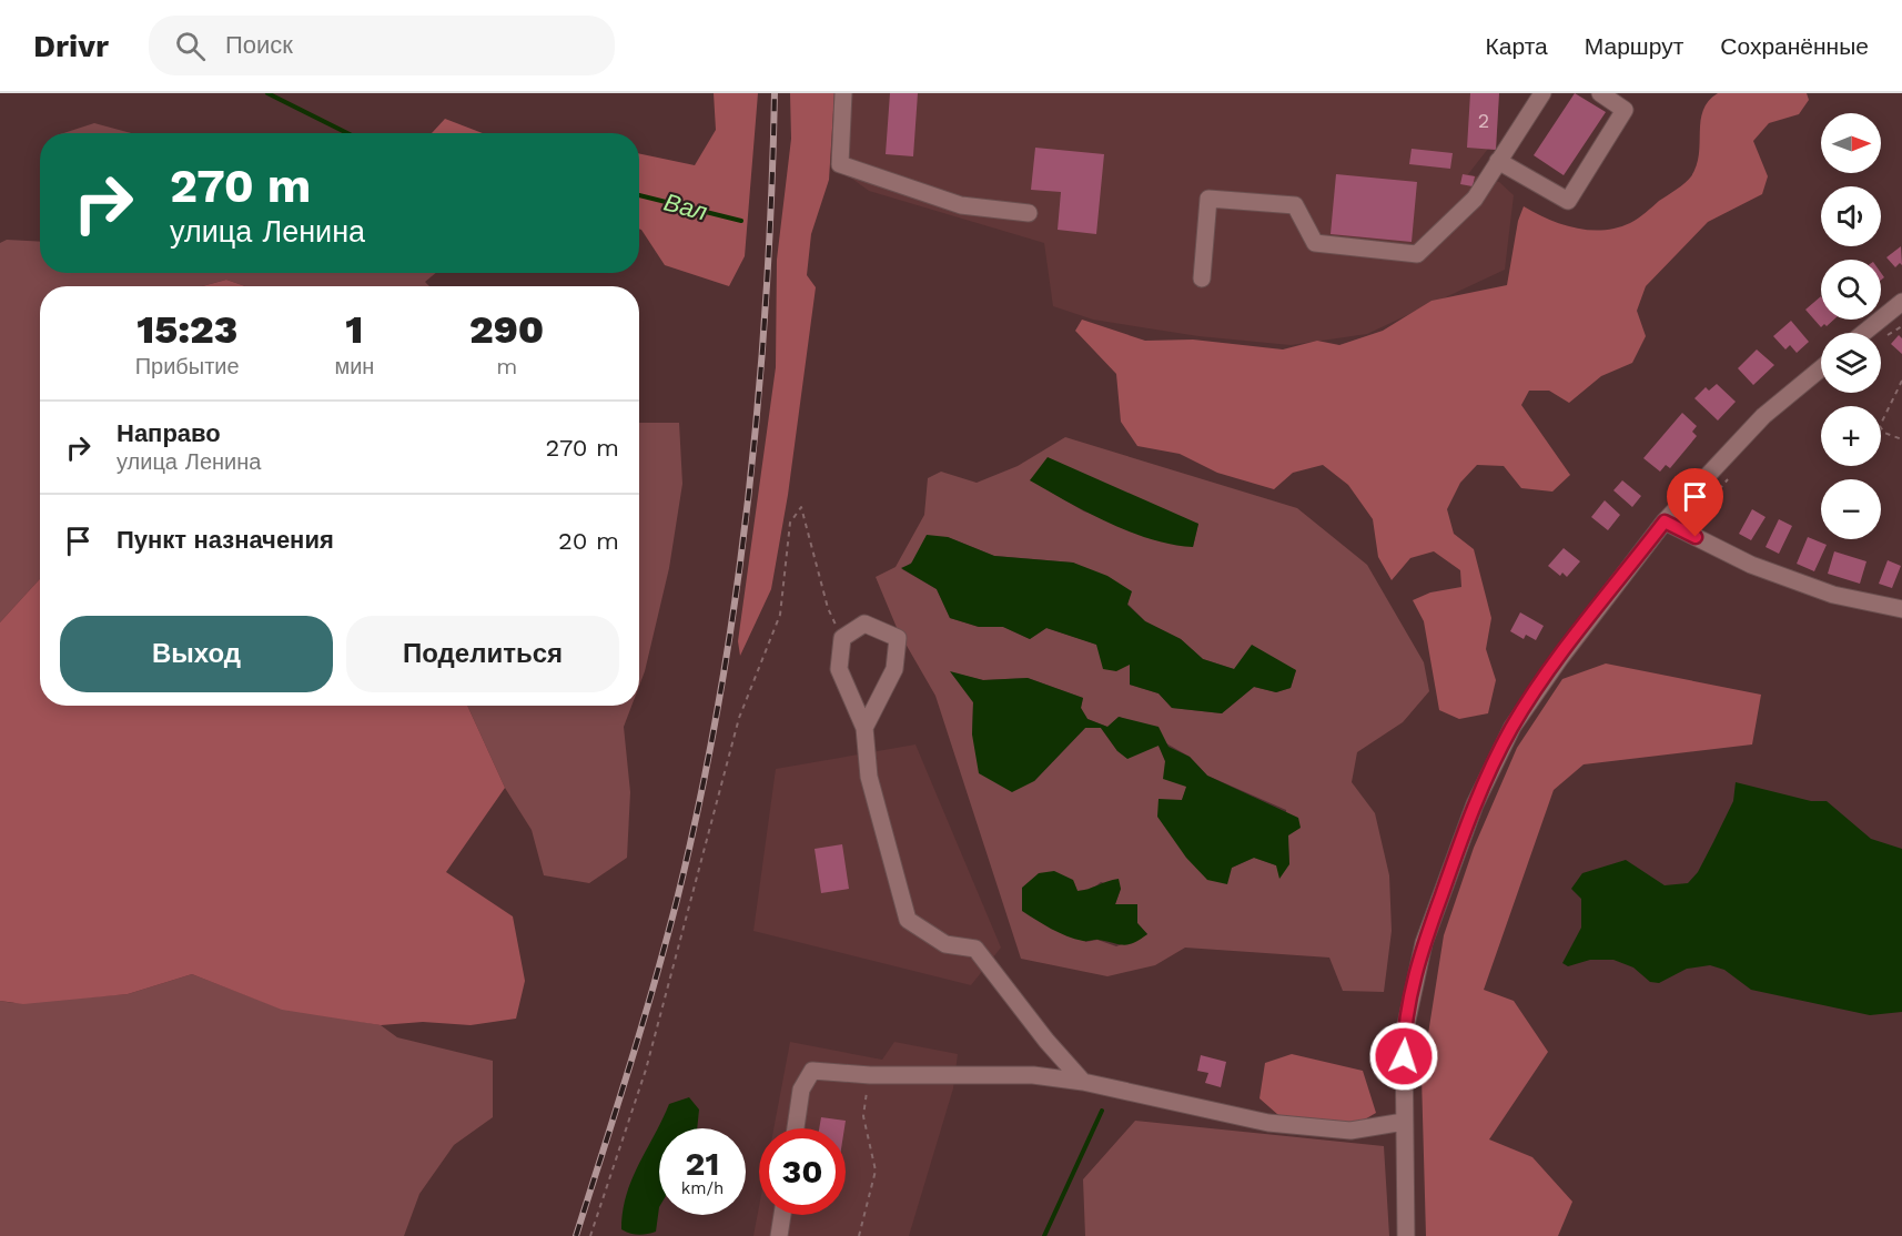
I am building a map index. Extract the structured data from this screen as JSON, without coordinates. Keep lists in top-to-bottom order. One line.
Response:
{"water":["Вал"],"house_numbers":["2"],"north":"right","page":{"header":"Drivr","search":"Поиск","nav":["Карта","Маршрут","Сохранённые"],"map_buttons":["+","−"],"turn":["270 m","улица Ленина"],"eta":["15:23","Прибытие","1","мин","290","m"],"list":[{"name":"Направо","note":"улица Ленина","value":"270 m"},{"name":"Пункт назначения","value":"20 m"}],"buttons":["Выход","Поделиться"],"speed":"21 km/h","limit":"30"}}
